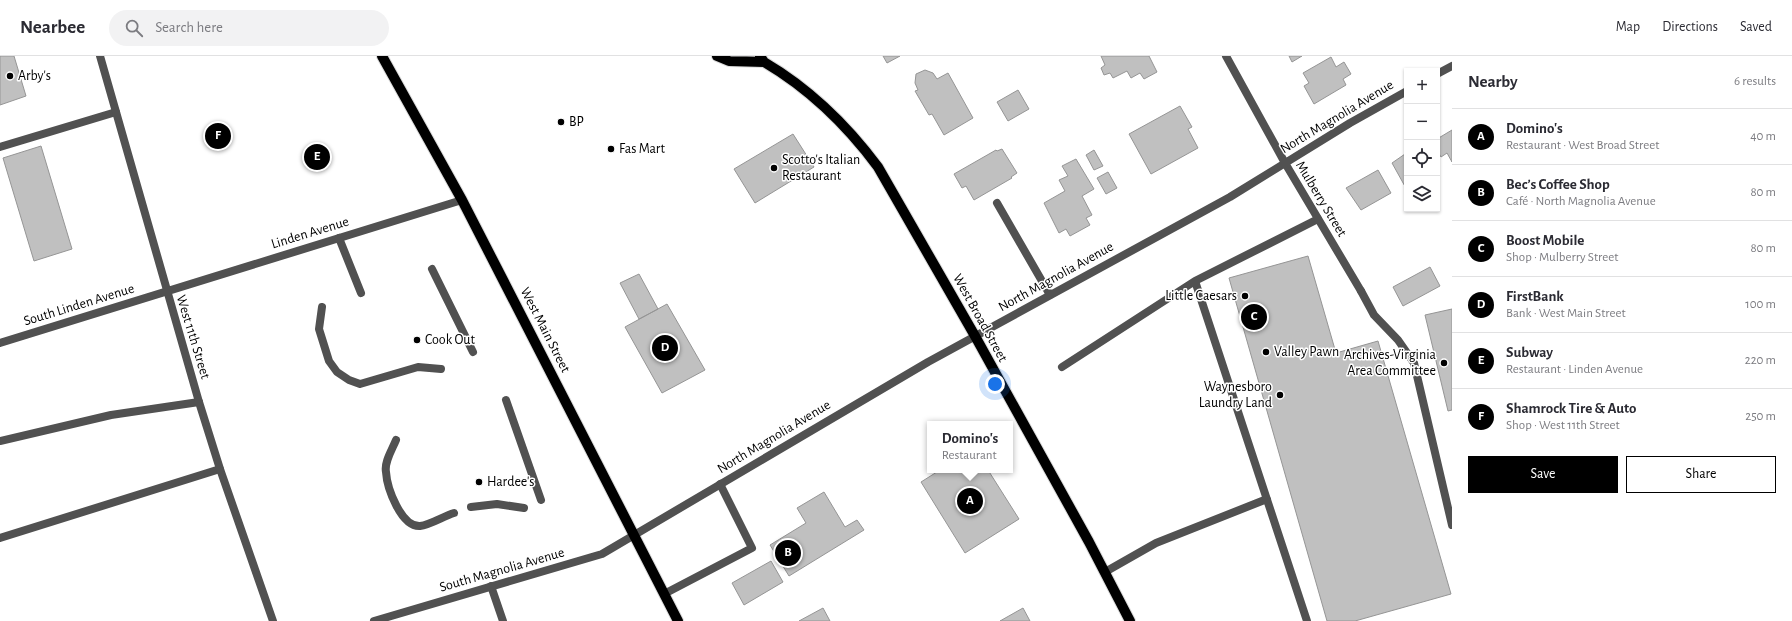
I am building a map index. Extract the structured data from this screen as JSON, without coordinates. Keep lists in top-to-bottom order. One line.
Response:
{"streets":{"main road":["West Broad Street","West Main Street"],"street":["North Magnolia Avenue","Mulberry Street","Linden Avenue","South Linden Avenue","West 11th Street","South Magnolia Avenue"]},"crossings":[["North Magnolia Avenue","Mulberry Street"],["North Magnolia Avenue","West Broad Street"],["North Magnolia Avenue","West Main Street"],["North Magnolia Avenue","South Magnolia Avenue"],["Linden Avenue","South Linden Avenue"],["Linden Avenue","West Main Street"],["Linden Avenue","West 11th Street"],["South Linden Avenue","West 11th Street"],["West Main Street","South Magnolia Avenue"]],"places":["Arby's","BP","Fas Mart","Scotto's Italian Restaurant","Little Caesars","Cook Out","Valley Pawn","Archives-Virginia Area Committee","Waynesboro Laundry Land","Hardee's"],"page":{"header":"Nearbee","search":"Search here","nav":["Map","Directions","Saved"],"heading":["Nearby","6 results"],"map_buttons":["+","−"],"list":[{"mark":"A","name":"Domino's","note":"Restaurant · West Broad Street","value":"40 m"},{"mark":"B","name":"Bec’s Coffee Shop","note":"Café · North Magnolia Avenue","value":"80 m"},{"mark":"C","name":"Boost Mobile","note":"Shop · Mulberry Street","value":"80 m"},{"mark":"D","name":"FirstBank","note":"Bank · West Main Street","value":"100 m"},{"mark":"E","name":"Subway","note":"Restaurant · Linden Avenue","value":"220 m"},{"mark":"F","name":"Shamrock Tire & Auto","note":"Shop · West 11th Street","value":"250 m"}],"pins":["F","E","C","D","A","B"],"popup":["Domino's","Restaurant"],"buttons":["Save","Share"]}}
